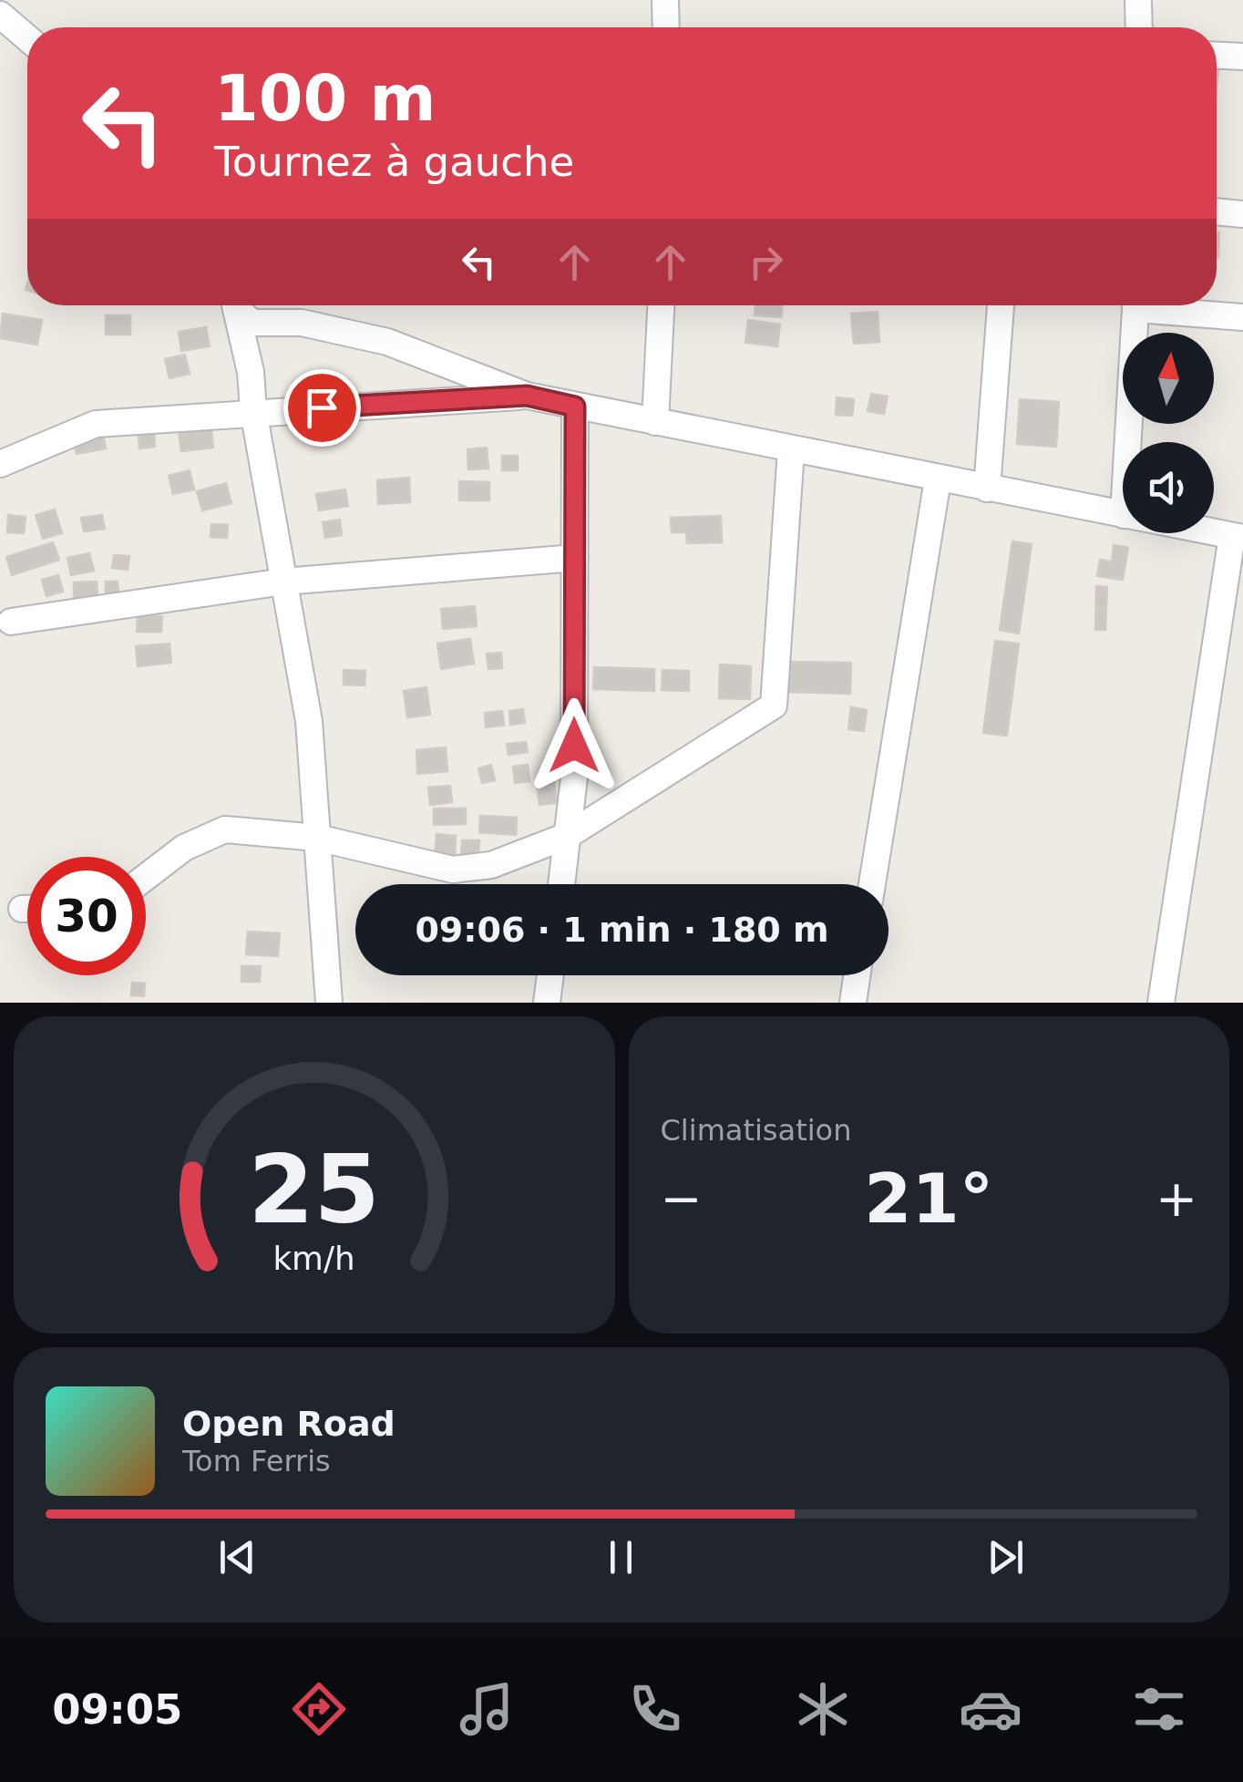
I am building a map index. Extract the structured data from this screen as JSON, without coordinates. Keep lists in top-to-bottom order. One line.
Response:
{"north":"top","page":{"turn":["100 m","Tournez à gauche"],"limit":"30","trip":"09:06 · 1 min · 180 m","tile":"Climatisation","heat":["−","21°","+"],"song":["Open Road","Tom Ferris"],"tabs":"09:05","gauge":["25","km/h"]}}
